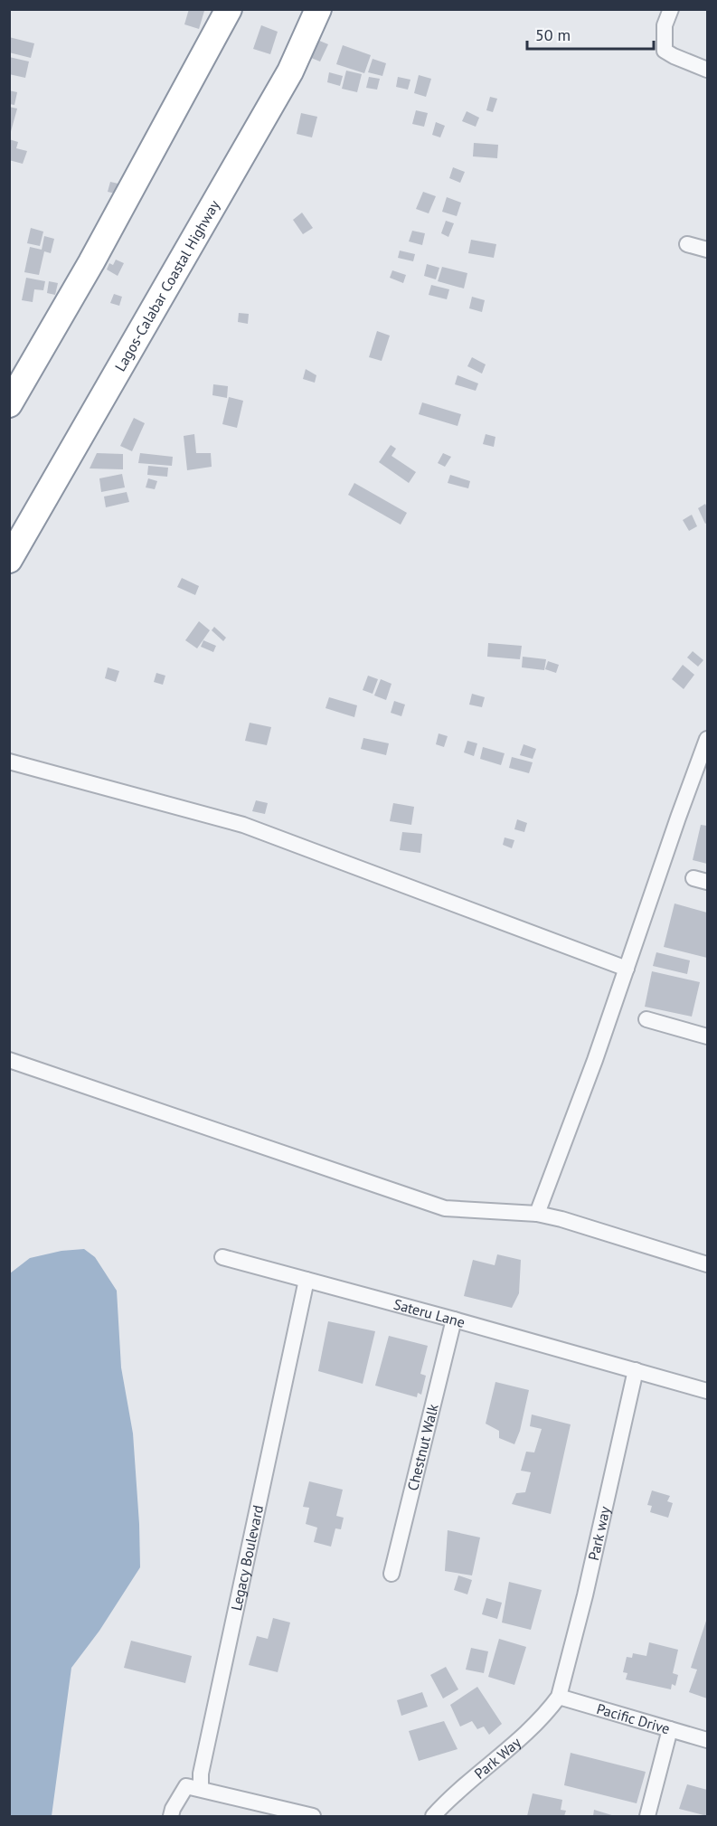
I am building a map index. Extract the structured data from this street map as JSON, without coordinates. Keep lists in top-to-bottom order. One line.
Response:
{"streets":{"highway":["Lagos-Calabar Coastal Highway"],"street":["Sateru Lane","Chestnut Walk","Park way","Legacy Boulevard","Pacific Drive","Park Way"]},"crossings":[["Sateru Lane","Chestnut Walk"],["Sateru Lane","Park way"],["Sateru Lane","Legacy Boulevard"],["Park way","Pacific Drive"],["Park way","Park Way"],["Pacific Drive","Park Way"]],"scale_bar":"50 m"}
